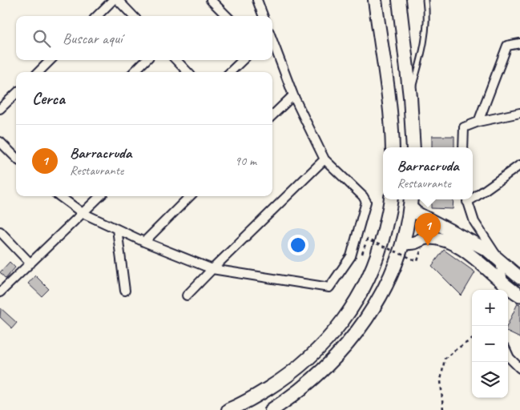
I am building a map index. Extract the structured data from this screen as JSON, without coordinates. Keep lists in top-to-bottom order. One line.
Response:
{"page":{"search":"Buscar aquí","heading":"Cerca","list":[{"mark":"1","name":"Barracruda","note":"Restaurante","value":"90 m"}],"popup":["Barracruda","Restaurante"],"pins":"1","map_buttons":["+","−"]}}
